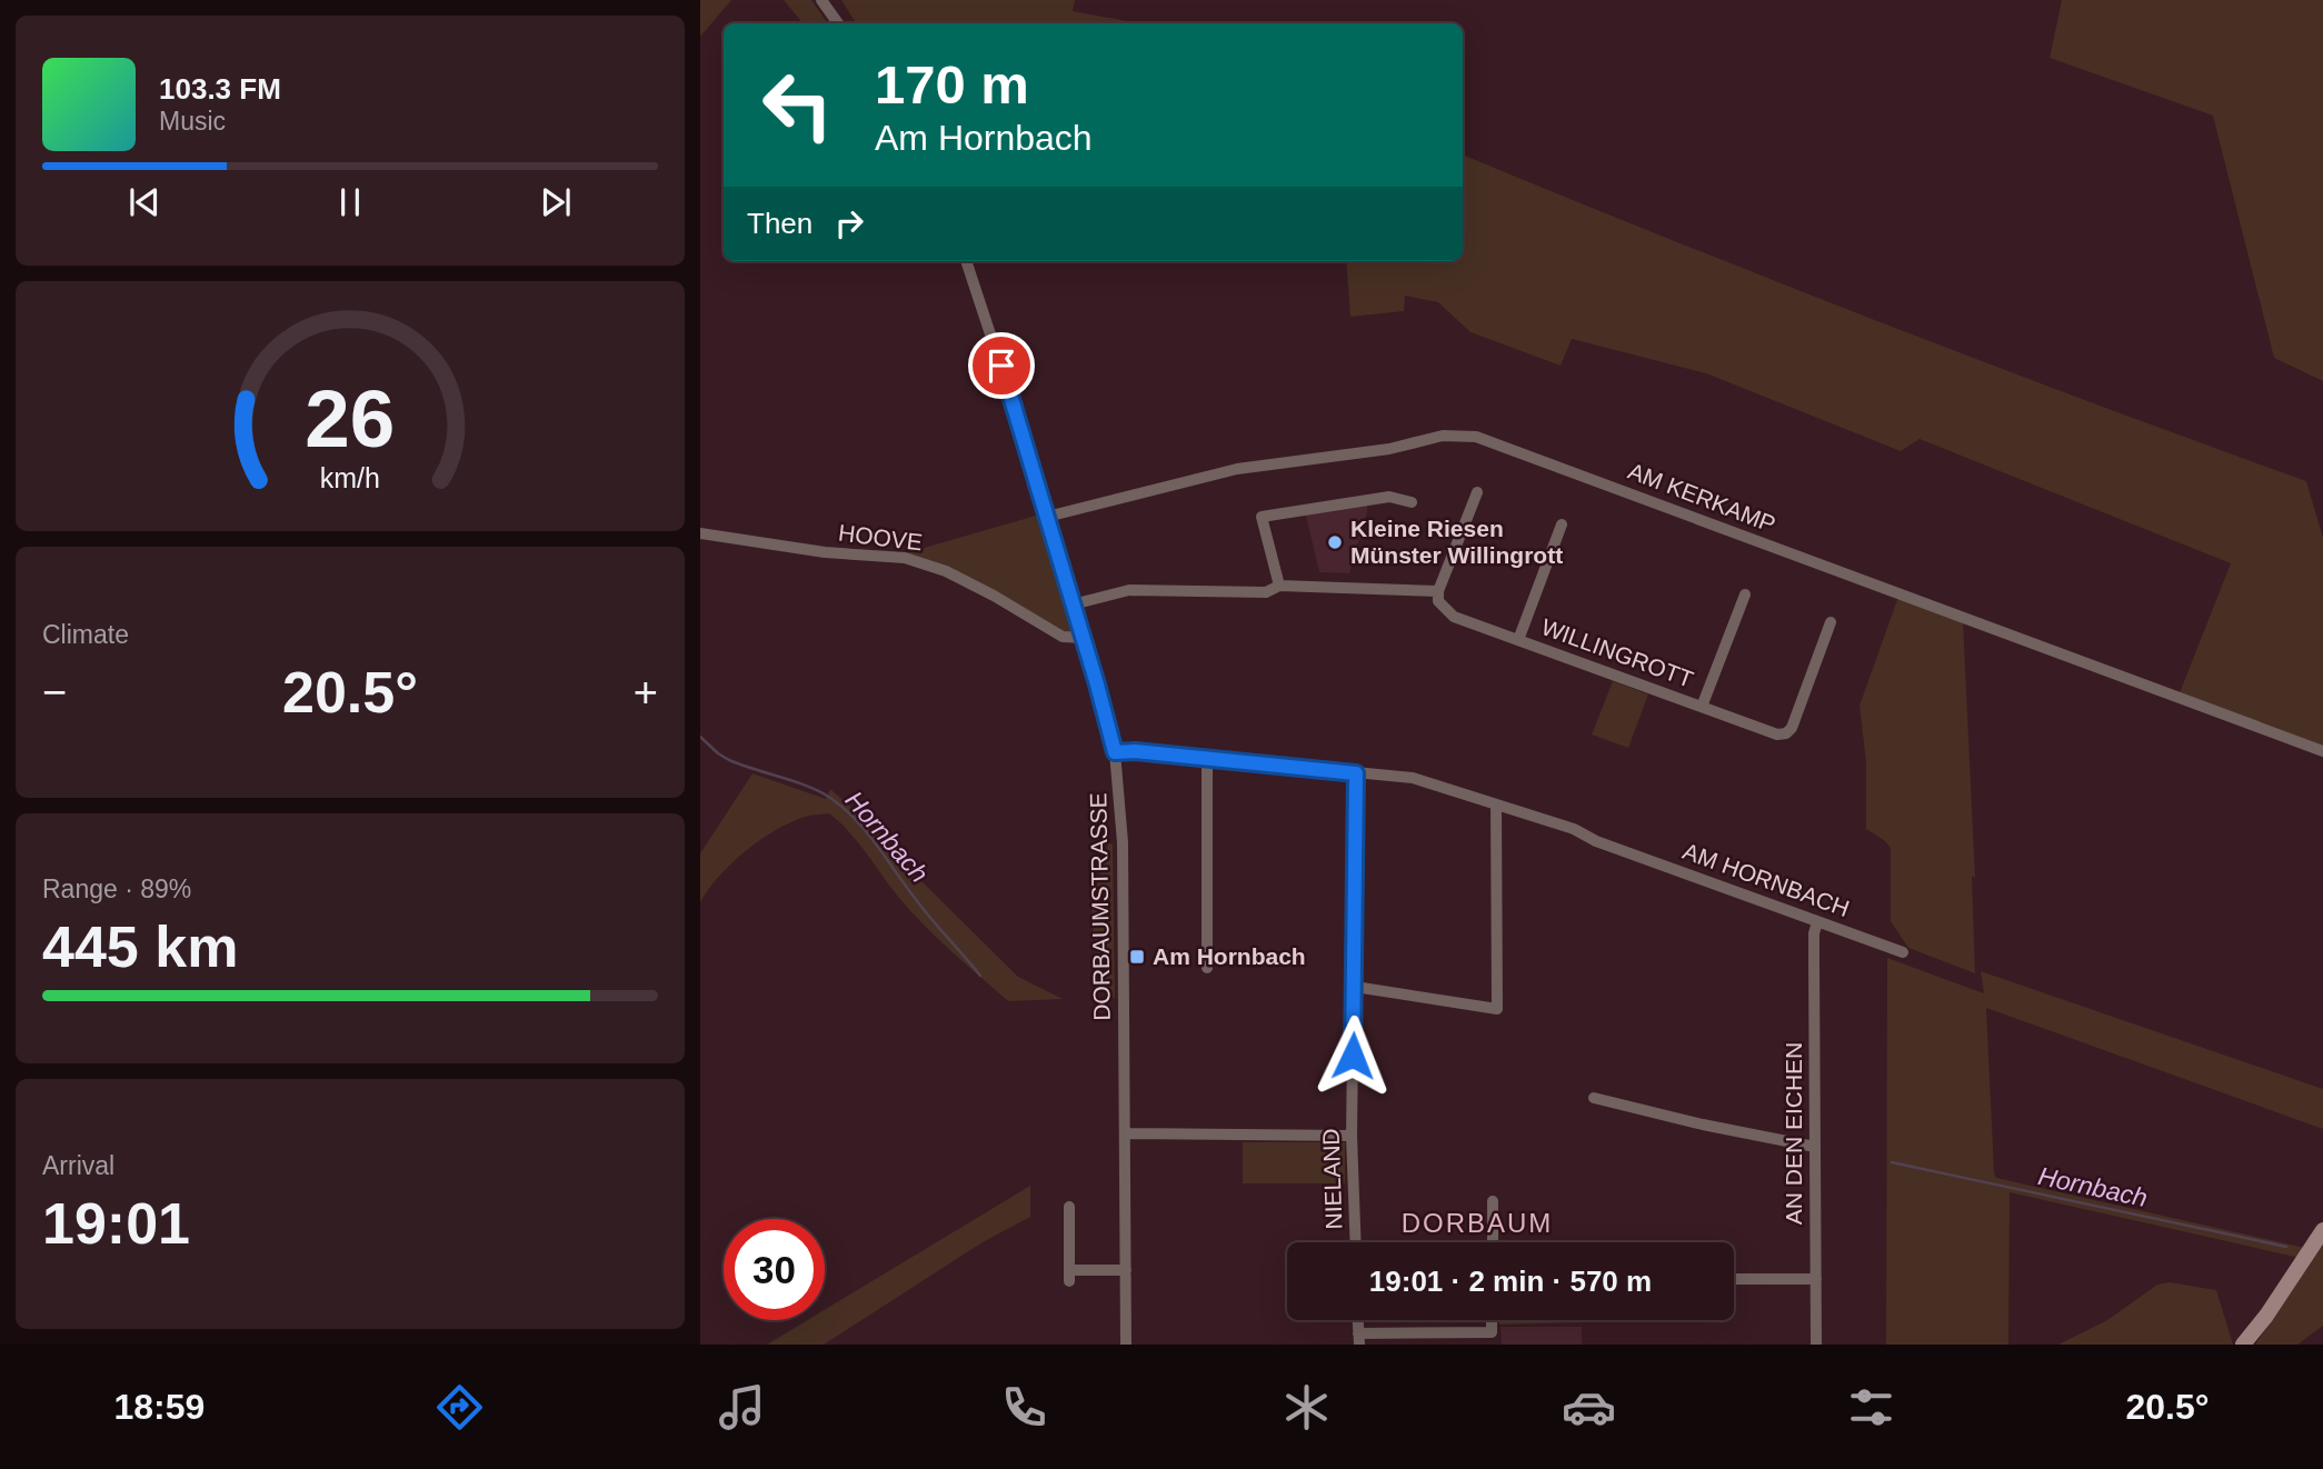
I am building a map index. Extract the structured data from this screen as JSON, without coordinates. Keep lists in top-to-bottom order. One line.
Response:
{"streets":{"street":["AM KERKAMP","HOOVE","WILLINGROTT","AM HORNBACH","DORBAUMSTRASSE","AN DEN EICHEN","NIELAND"]},"crossings":[["AM KERKAMP","DORBAUMSTRASSE"],["HOOVE","DORBAUMSTRASSE"],["AM HORNBACH","DORBAUMSTRASSE"],["AM HORNBACH","AN DEN EICHEN"],["AM HORNBACH","NIELAND"]],"districts":["DORBAUM"],"water":["Hornbach"],"places":{"other":["Kleine Riesen Münster Willingrott"],"transit":["Am Hornbach"]},"page":{"turn":["170 m","Am Hornbach"],"song":["103.3 FM","Music"],"then":"Then","tile":["Climate",["Range · 89%","445 km"],["Arrival","19:01"]],"heat":["−","20.5°","+"],"limit":"30","trip":"19:01 · 2 min · 570 m","tabs":["18:59","20.5°"],"gauge":["26","km/h"]}}
